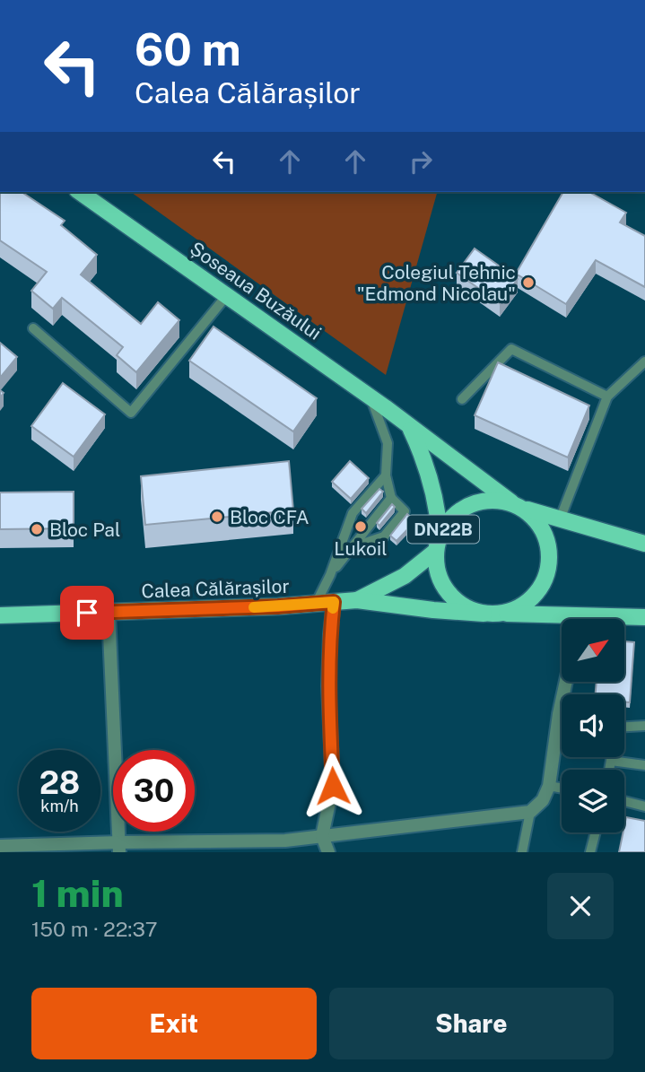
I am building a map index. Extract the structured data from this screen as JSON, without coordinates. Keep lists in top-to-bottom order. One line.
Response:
{"streets":{"main road":["Șoseaua Buzăului","DN22B","Calea Călărașilor"]},"crossings":[["Șoseaua Buzăului","DN22B"],["Șoseaua Buzăului","Calea Călărașilor"],["DN22B","Calea Călărașilor"]],"places":["Colegiul Tehnic \"Edmond Nicolau\"","Bloc CFA","Lukoil","Bloc Pal"],"north":"top right","page":{"turn":["60 m","Calea Călărașilor"],"speed":"28 km/h","limit":"30","heading":["1 min","150 m · 22:37"],"buttons":["Exit","Share"]}}
